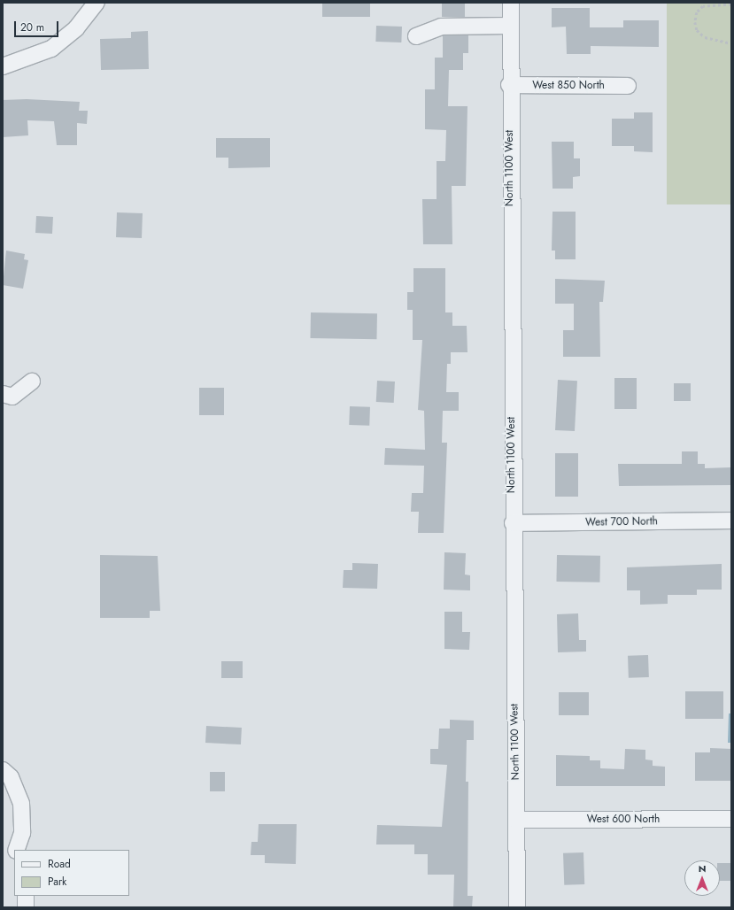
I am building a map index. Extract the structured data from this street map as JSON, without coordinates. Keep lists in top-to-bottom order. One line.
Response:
{"streets":{"street":["West 850 North","North 1100 West","West 700 North","West 600 North"]},"crossings":[["West 850 North","North 1100 West"],["North 1100 West","West 700 North"],["North 1100 West","West 600 North"]],"legend":["Road","Park"],"scale_bar":"20 m","north":"top"}
